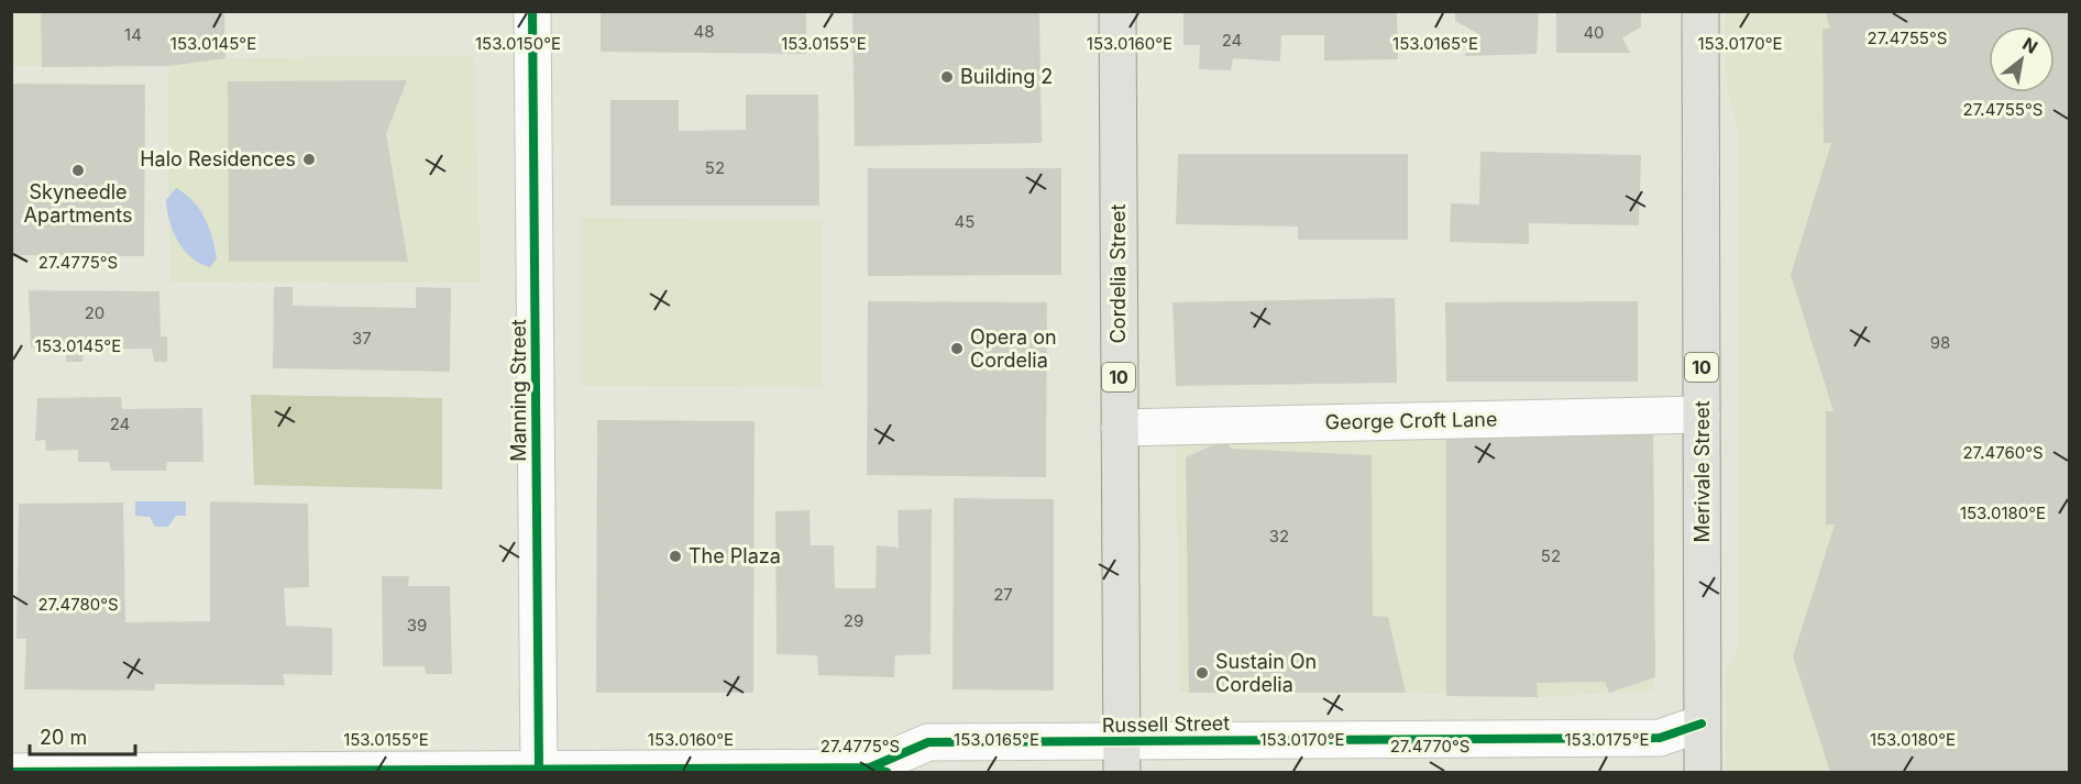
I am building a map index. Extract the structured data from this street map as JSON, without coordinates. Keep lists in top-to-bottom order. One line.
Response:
{"streets":{"main road":["Cordelia Street","10","Merivale Street"],"street":["Manning Street","George Croft Lane","Russell Street"]},"crossings":[["Cordelia Street","George Croft Lane"],["Cordelia Street","Russell Street"],["Manning Street","Russell Street"],["George Croft Lane","Merivale Street"],["Merivale Street","Russell Street"]],"places":["Building 2","Halo Residences","Skyneedle Apartments","Opera on Cordelia","The Plaza","Sustain On Cordelia"],"house_numbers":["48","40","14","24","52","45","20","37","98","24","32","52","27","29","39"],"scale_bar":"20 m","north":"top right","coordinates":["27.4755°S","153.0145°E","153.0150°E","153.0155°E","153.0160°E","153.0165°E","153.0170°E","27.4775°S","27.4760°S","153.0180°E","27.4780°S","153.0175°E","27.4770°S"]}
